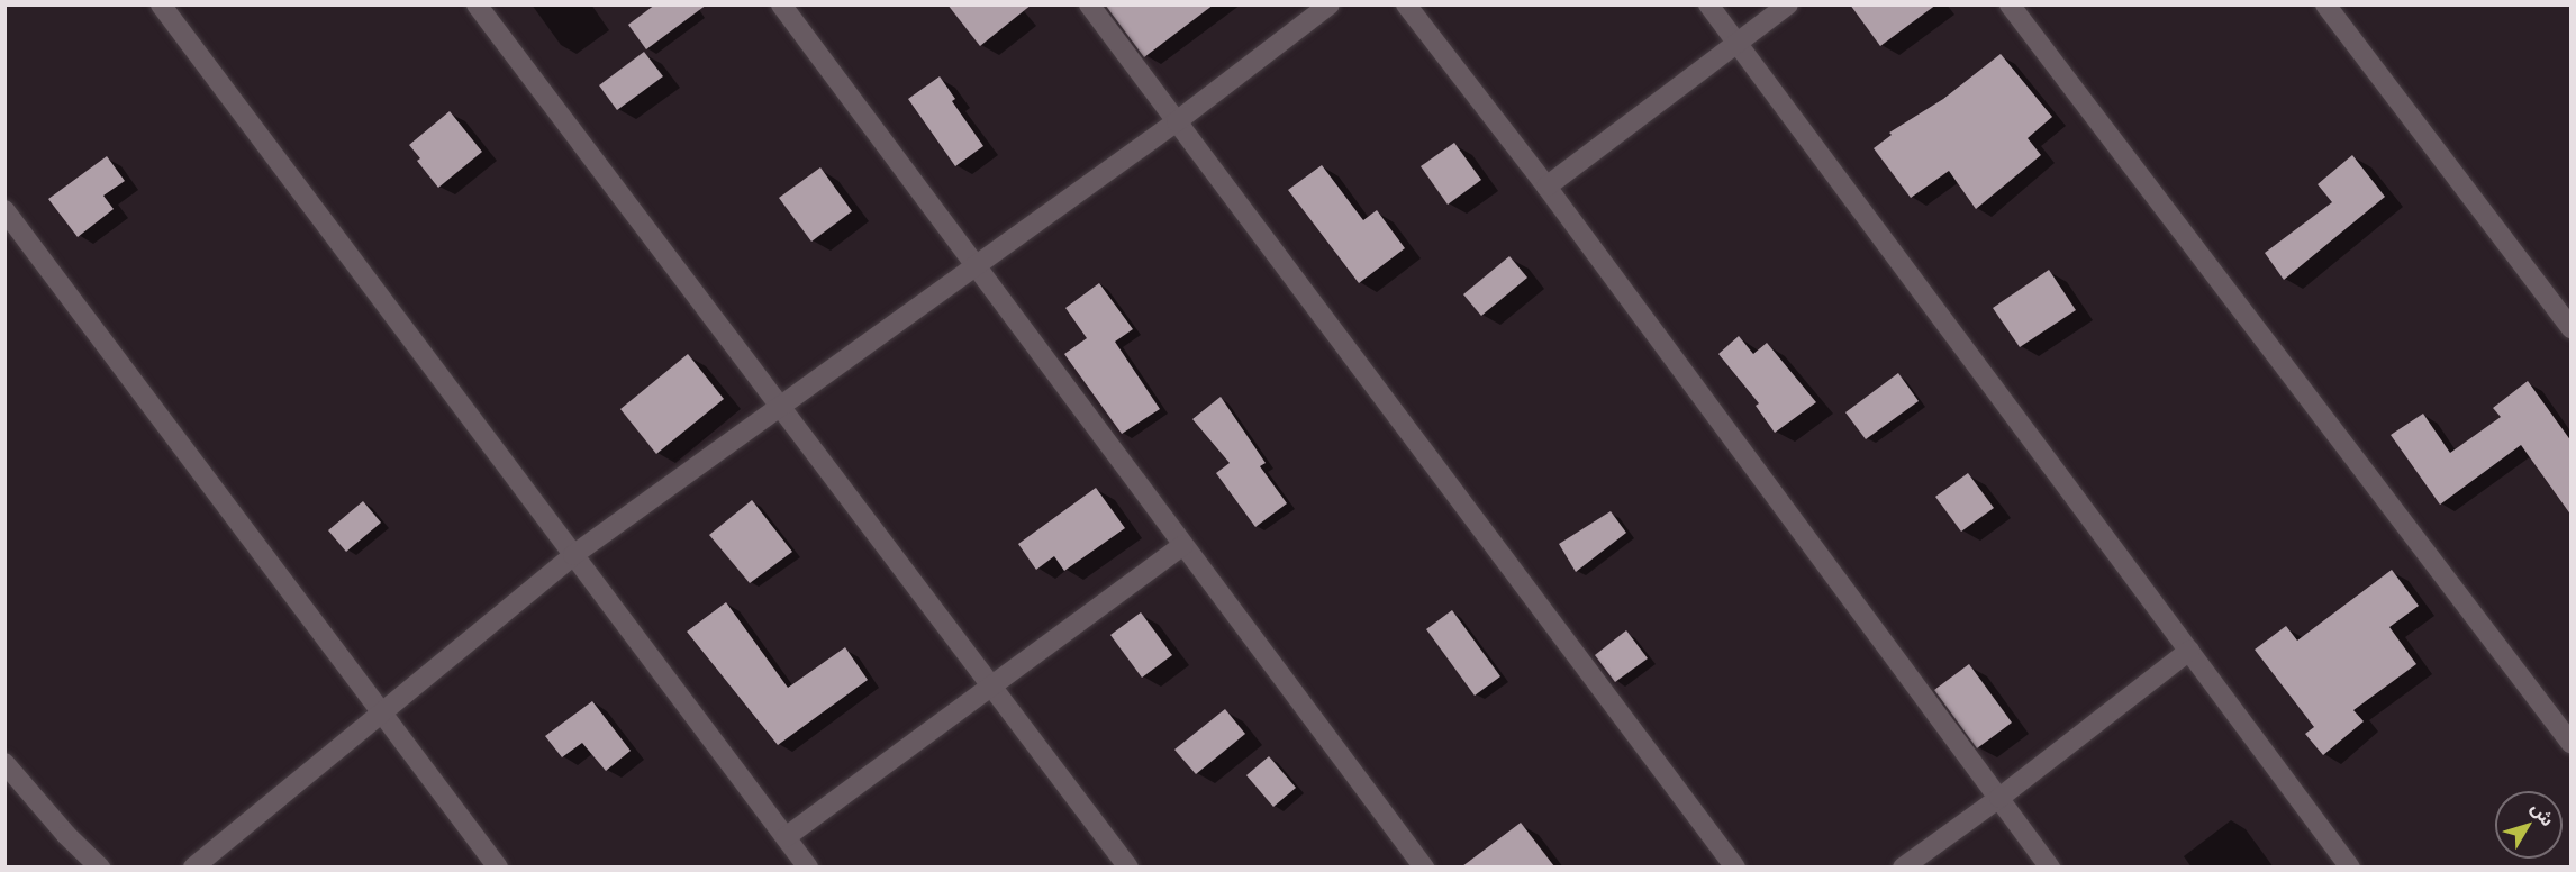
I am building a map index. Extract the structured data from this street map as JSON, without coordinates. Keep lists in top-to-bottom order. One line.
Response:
{"north":"top right"}
